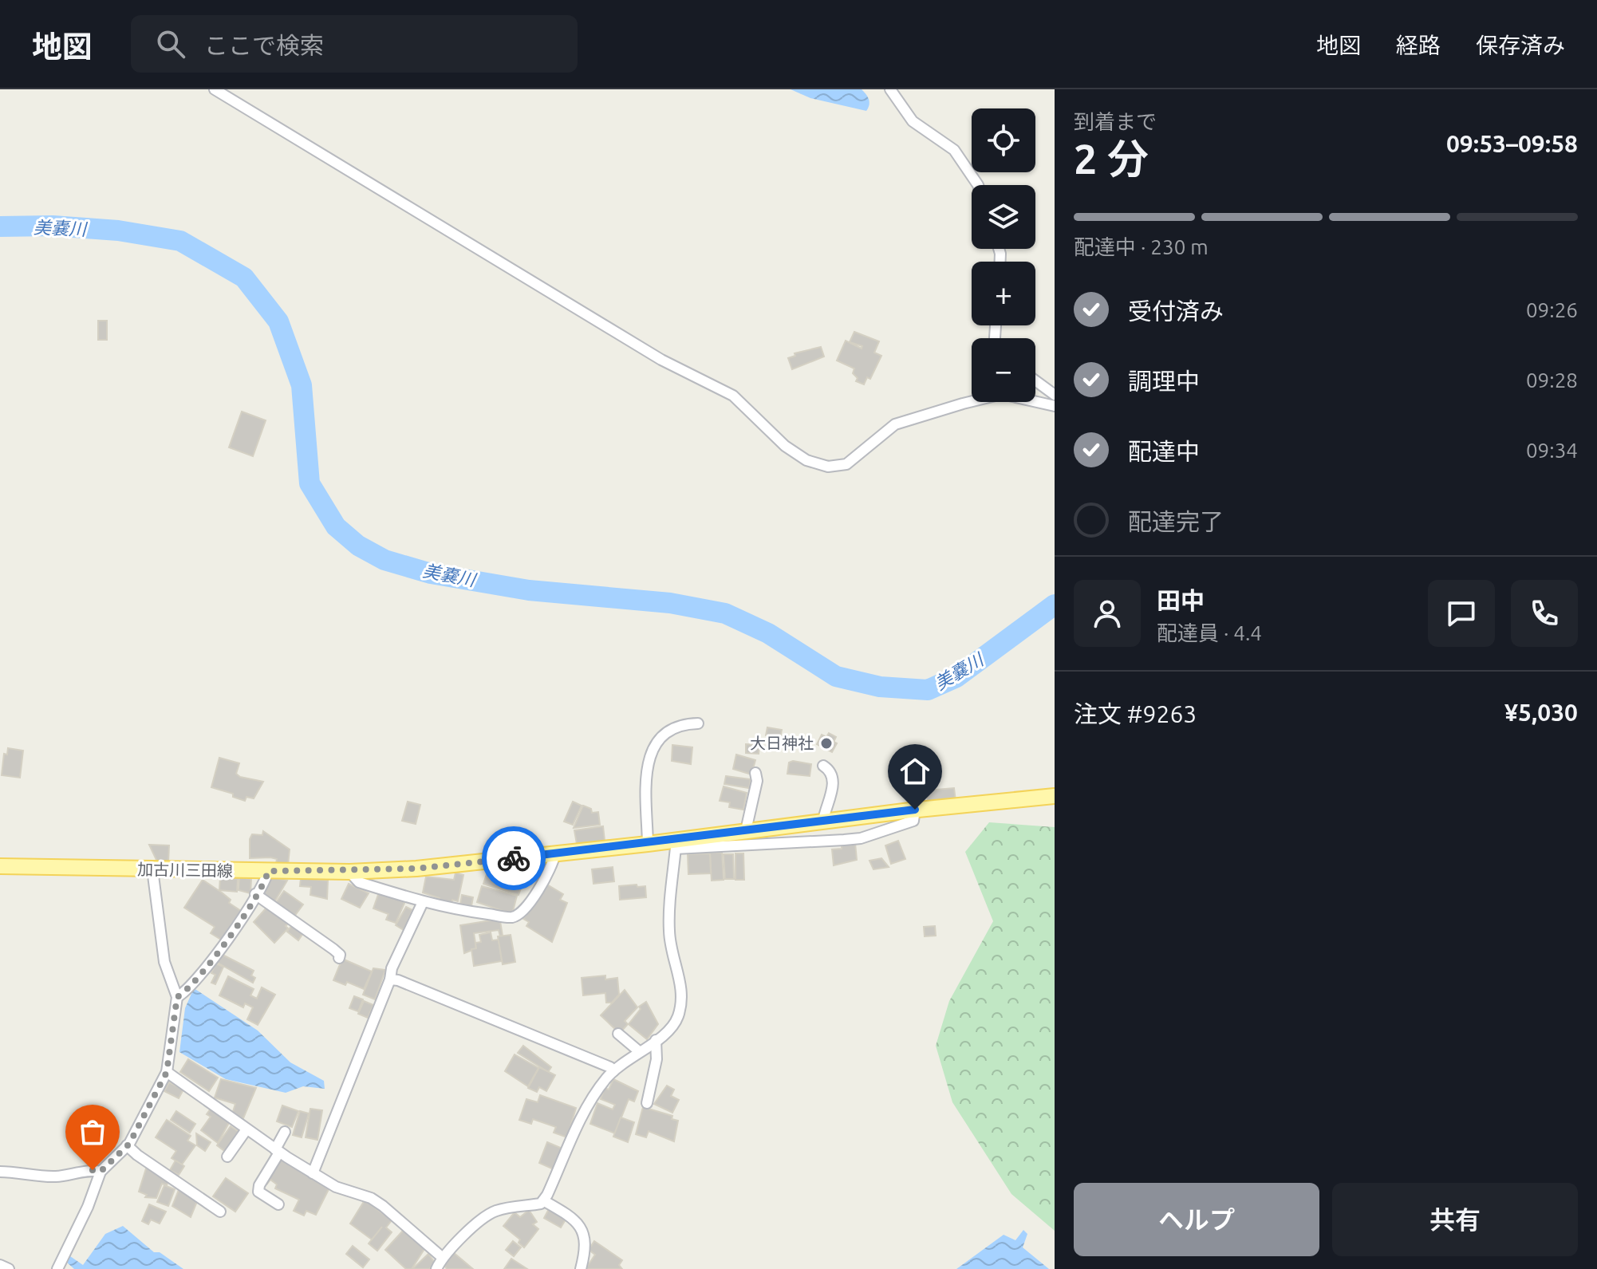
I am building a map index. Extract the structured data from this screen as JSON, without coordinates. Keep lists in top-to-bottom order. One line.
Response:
{"streets":{"main road":["加古川三田線"]},"water":["美嚢川"],"places":["大日神社"],"page":{"header":"地図","search":"ここで検索","nav":["地図","経路","保存済み"],"heading":["2 分","到着まで","09:53–09:58"],"panel":["田中","配達員 · 4.4","注文 #9263","¥5,030"],"map_buttons":["+","−"],"bar":"配達中 · 230 m","list":[["受付済み","09:26"],["調理中","09:28"],["配達中","09:34"],"配達完了"],"buttons":["ヘルプ","共有"]}}
